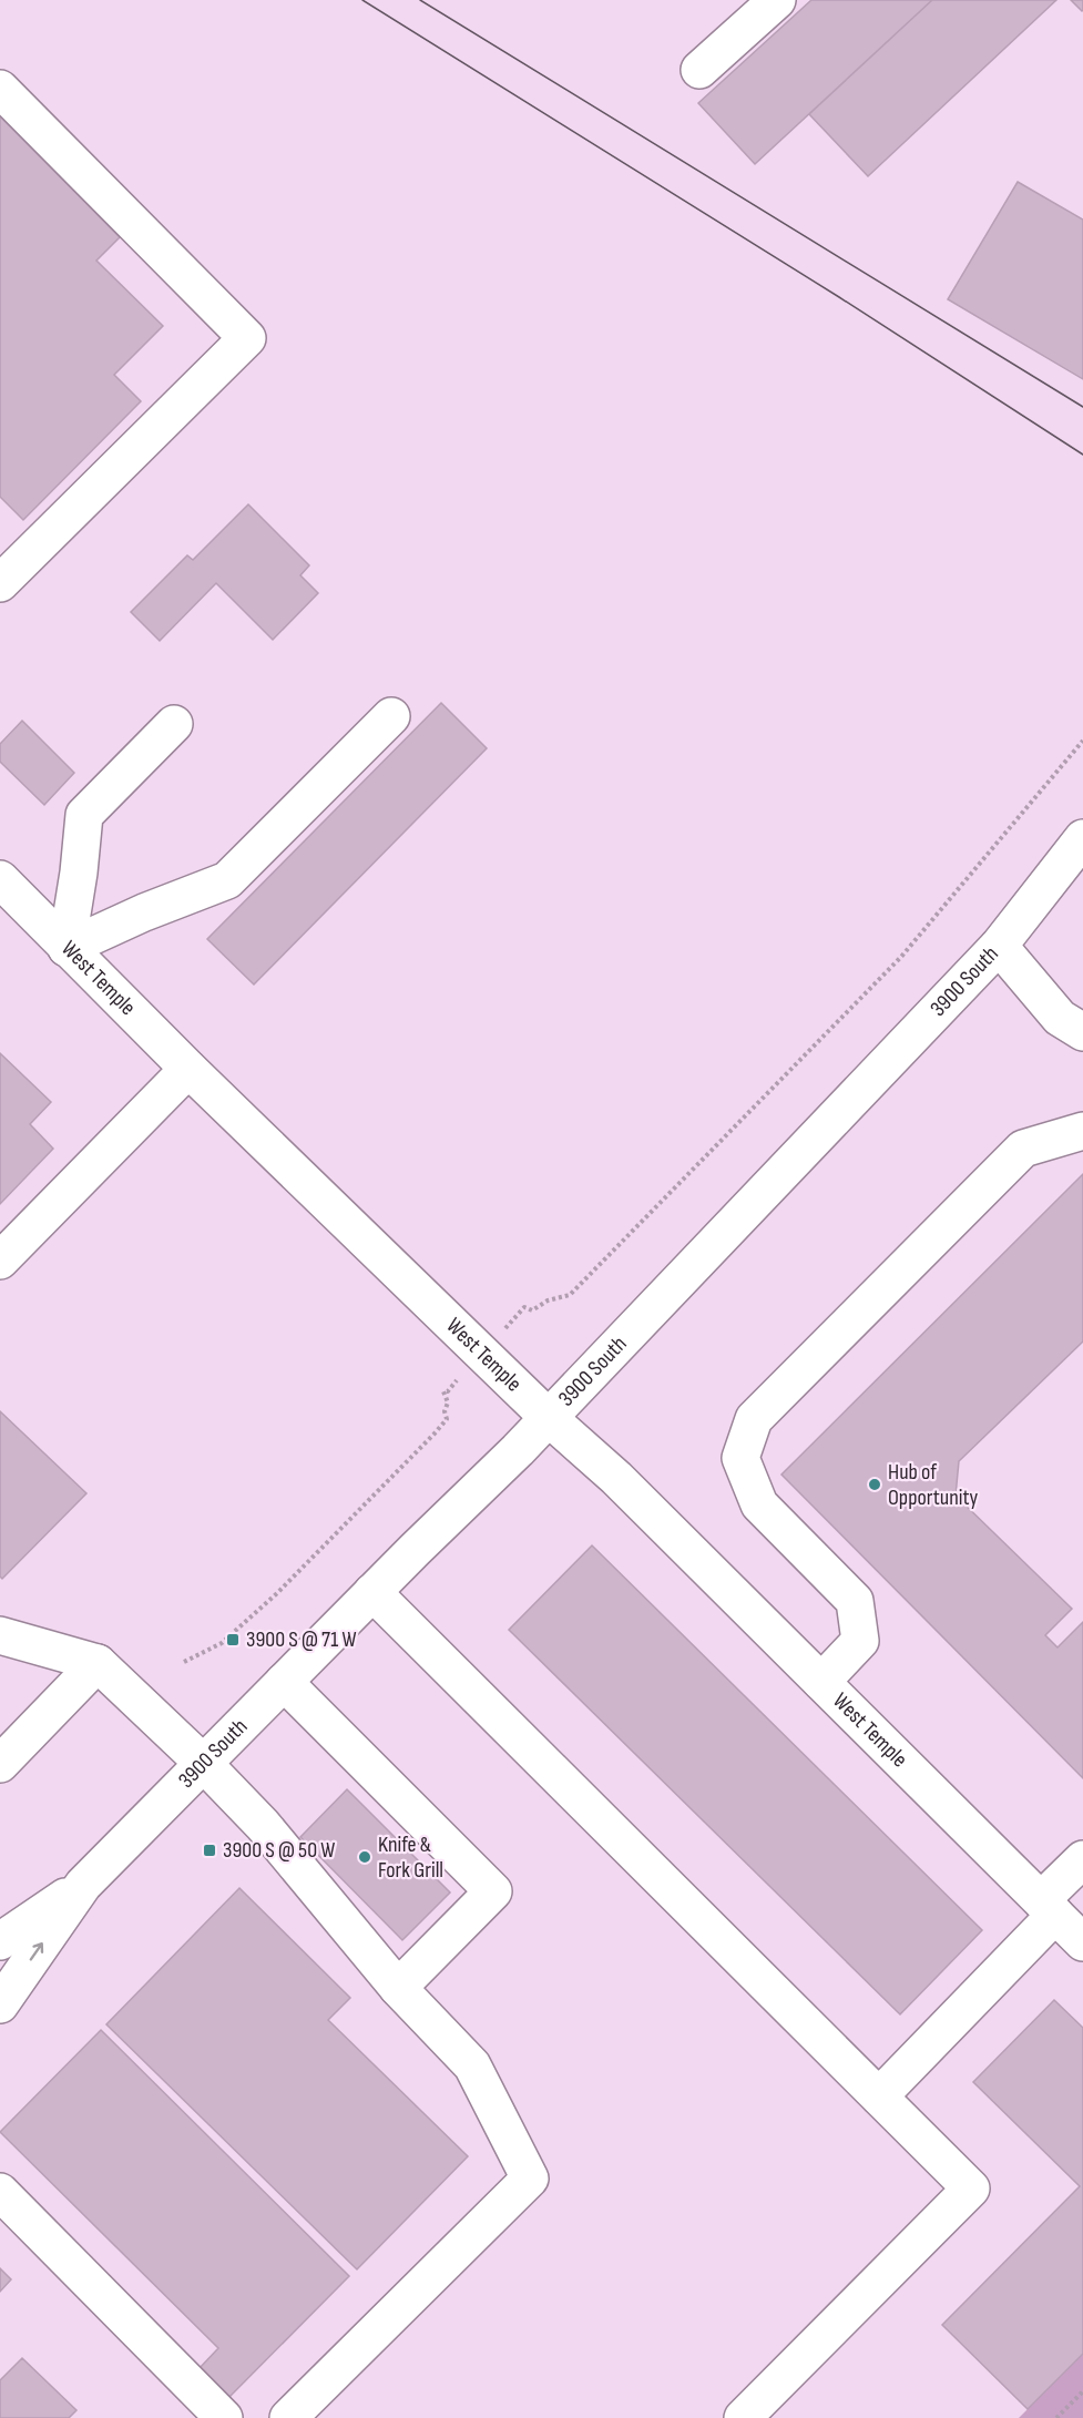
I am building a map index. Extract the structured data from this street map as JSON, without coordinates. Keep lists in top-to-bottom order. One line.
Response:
{"streets":{"main road":["West Temple","3900 South"]},"crossings":[["West Temple","3900 South"]],"places":{"other":["Hub of Opportunity","Knife & Fork Grill"],"transit":["3900 S @ 71 W","3900 S @ 50 W"]}}
